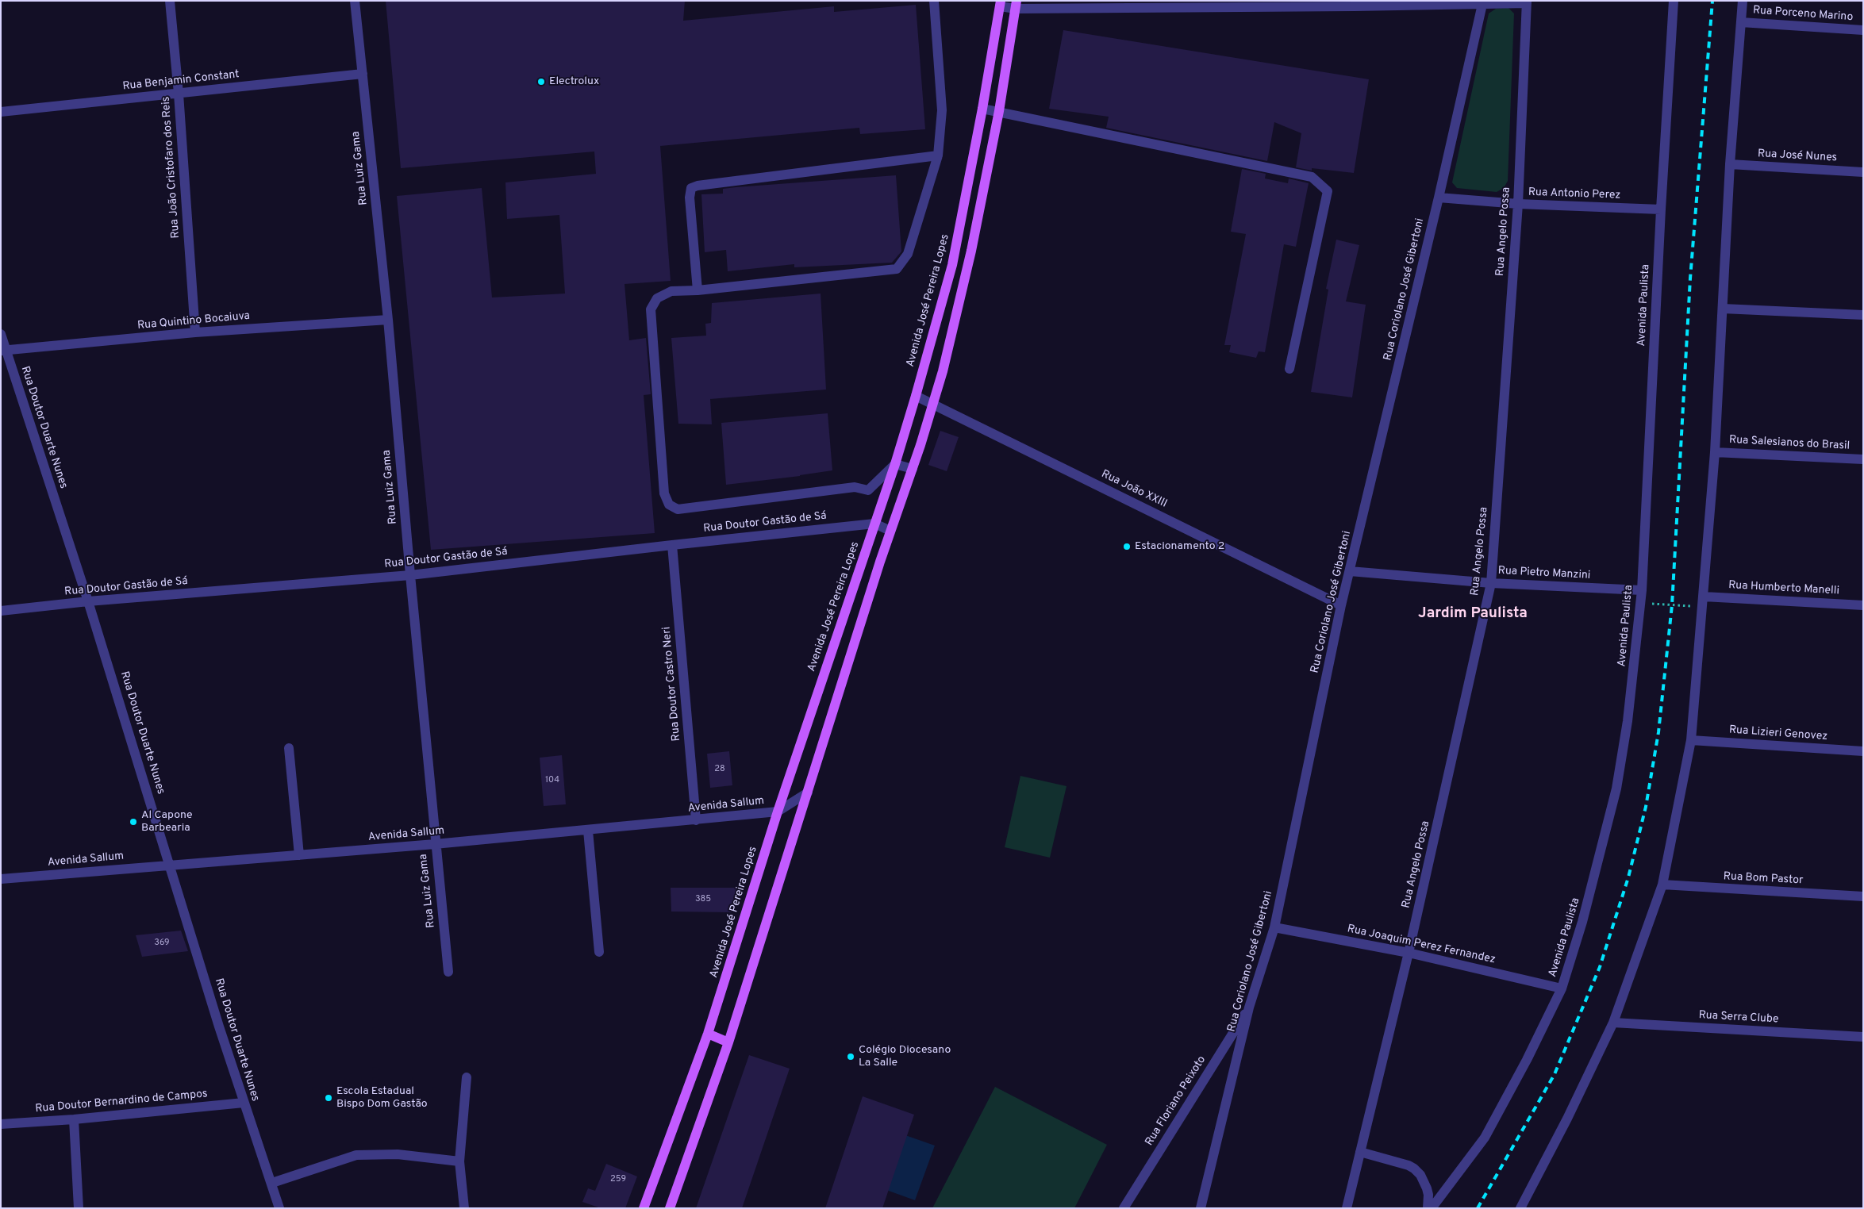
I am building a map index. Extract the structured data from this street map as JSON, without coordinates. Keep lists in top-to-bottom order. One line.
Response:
{"streets":{"main road":["Avenida José Pereira Lopes"],"street":["Rua Porceno Marino","Rua Benjamin Constant","Rua José Nunes","Rua João Cristofaro dos Reis","Rua Luiz Gama","Rua Antonio Perez","Rua Angelo Possa","Rua Coriolano José Gibertoni","Avenida Paulista","Rua Quintino Bocaiuva","Rua Doutor Duarte Nunes","Rua Salesianos do Brasil","Rua João XXIII","Rua Doutor Gastão de Sá","Rua Pietro Manzini","Rua Humberto Manelli","Rua Doutor Castro Neri","Rua Lizieri Genovez","Avenida Sallum","Rua Bom Pastor","Rua Joaquim Perez Fernandez","Rua Serra Clube","Rua Floriano Peixoto","Rua Doutor Bernardino de Campos"]},"crossings":[["Rua Benjamin Constant","Rua João Cristofaro dos Reis"],["Rua Benjamin Constant","Rua Luiz Gama"],["Rua João Cristofaro dos Reis","Rua Quintino Bocaiuva"],["Rua Luiz Gama","Rua Quintino Bocaiuva"],["Rua Luiz Gama","Rua Doutor Gastão de Sá"],["Rua Luiz Gama","Avenida Sallum"],["Rua Antonio Perez","Rua Angelo Possa"],["Rua Antonio Perez","Rua Coriolano José Gibertoni"],["Rua Antonio Perez","Avenida Paulista"],["Rua Angelo Possa","Rua Pietro Manzini"],["Rua Angelo Possa","Rua Joaquim Perez Fernandez"],["Rua Coriolano José Gibertoni","Rua João XXIII"],["Rua Coriolano José Gibertoni","Rua Pietro Manzini"],["Rua Coriolano José Gibertoni","Rua Joaquim Perez Fernandez"],["Rua Coriolano José Gibertoni","Rua Floriano Peixoto"],["Avenida José Pereira Lopes","Rua João XXIII"],["Avenida José Pereira Lopes","Rua Doutor Gastão de Sá"],["Avenida José Pereira Lopes","Avenida Sallum"],["Avenida Paulista","Rua Pietro Manzini"],["Avenida Paulista","Rua Joaquim Perez Fernandez"],["Rua Quintino Bocaiuva","Rua Doutor Duarte Nunes"],["Rua Doutor Duarte Nunes","Rua Doutor Gastão de Sá"],["Rua Doutor Duarte Nunes","Avenida Sallum"],["Rua Doutor Duarte Nunes","Rua Doutor Bernardino de Campos"],["Rua Doutor Gastão de Sá","Rua Doutor Castro Neri"],["Rua Doutor Castro Neri","Avenida Sallum"]],"districts":["Jardim Paulista"],"places":["Electrolux","Estacionamento 2","Al Capone Barbearia","Colégio Diocesano La Salle","Escola Estadual Bispo Dom Gastão"],"house_numbers":["28","104","385","369","259"]}
